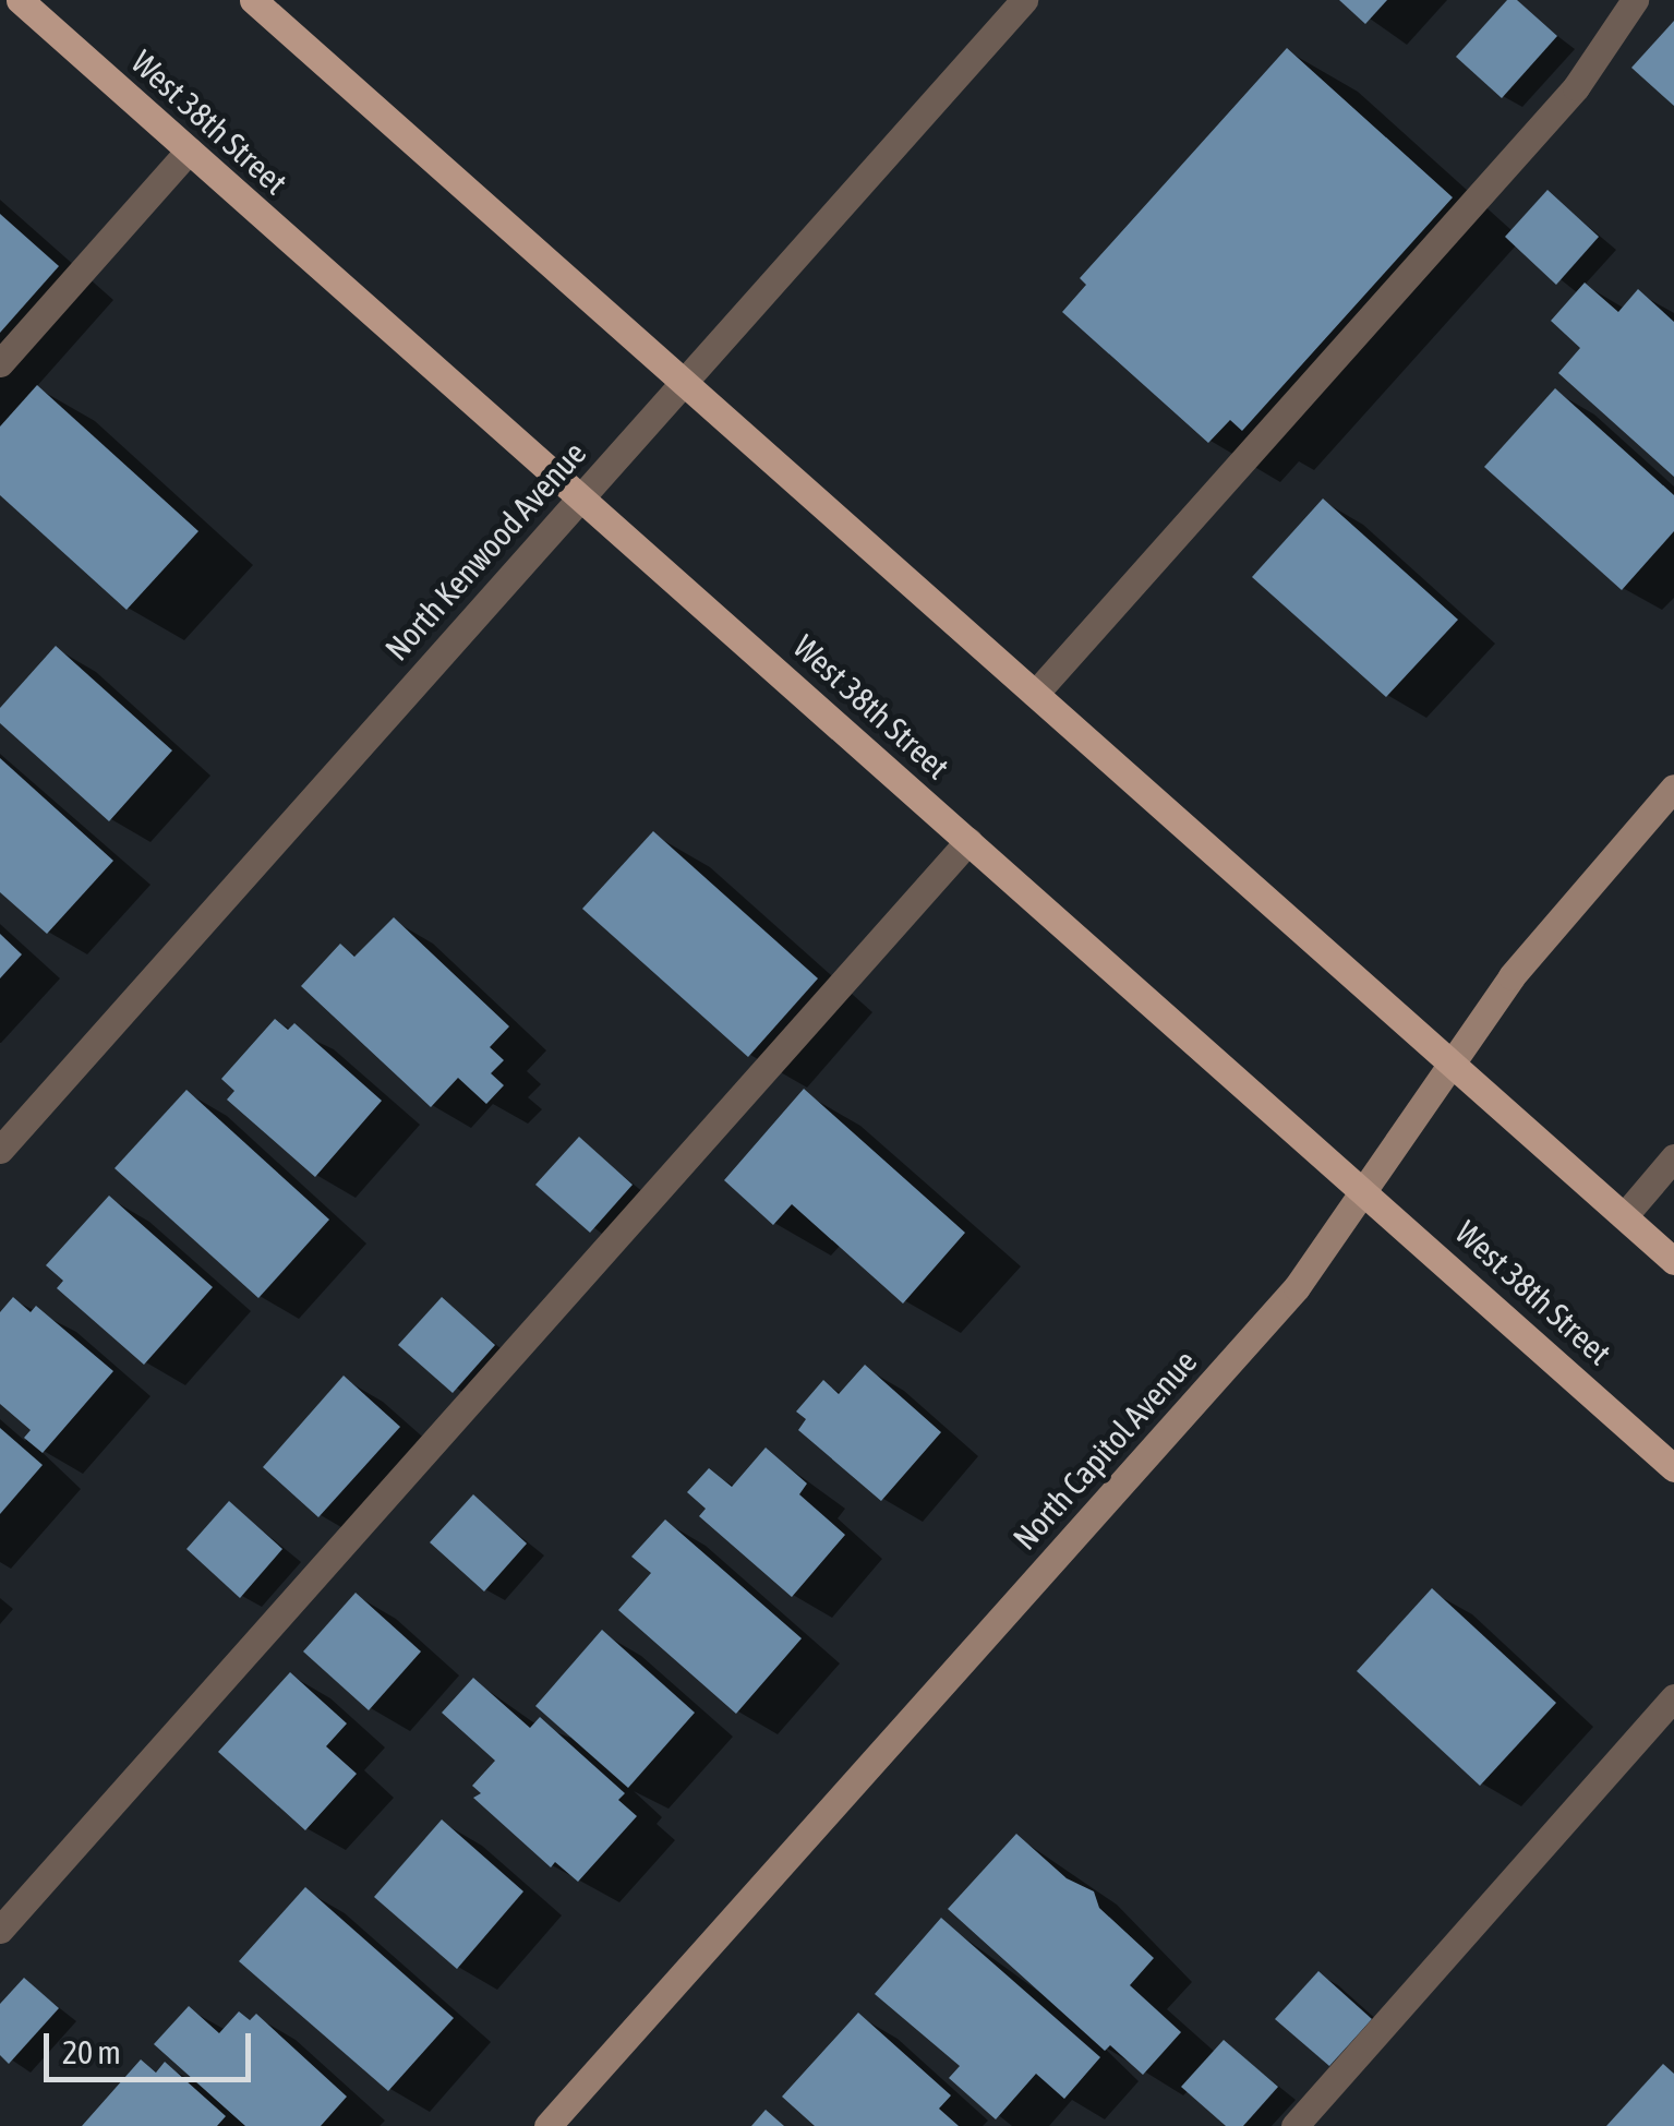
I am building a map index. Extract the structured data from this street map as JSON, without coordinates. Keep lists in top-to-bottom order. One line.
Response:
{"streets":{"main road":["West 38th Street","North Capitol Avenue"],"street":["North Kenwood Avenue"]},"crossings":[["West 38th Street","North Kenwood Avenue"],["West 38th Street","North Capitol Avenue"]],"scale_bar":"20 m"}
